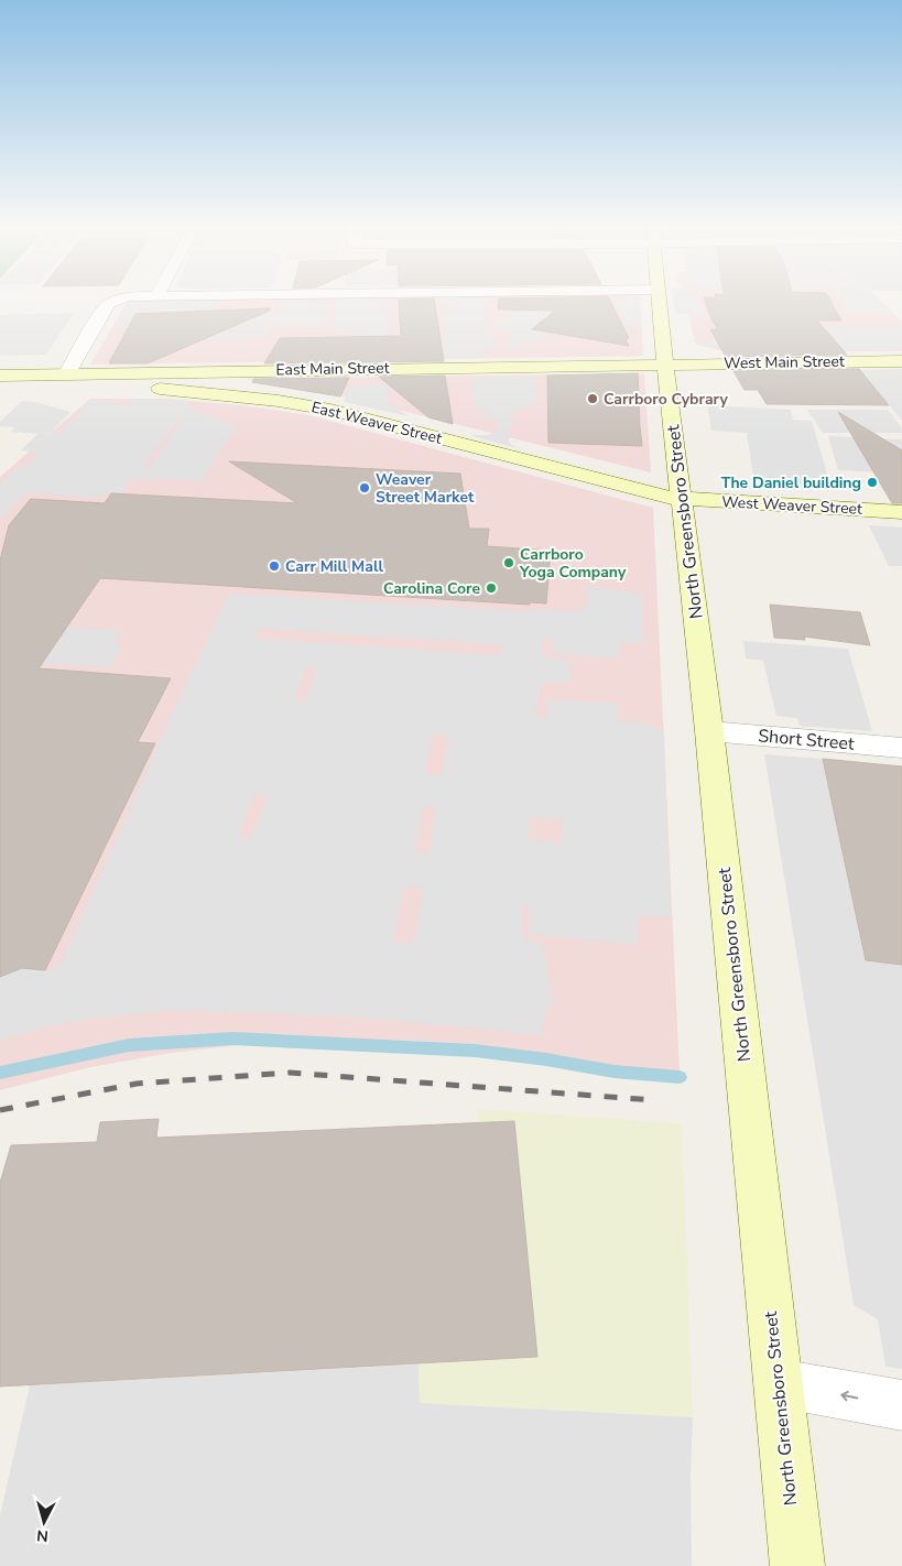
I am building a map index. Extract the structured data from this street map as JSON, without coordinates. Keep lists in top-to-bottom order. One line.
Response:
{"streets":{"main road":["West Main Street","East Main Street","East Weaver Street","West Weaver Street","North Greensboro Street"],"street":["Short Street"]},"crossings":[["West Main Street","East Main Street"],["West Main Street","North Greensboro Street"],["East Main Street","East Weaver Street"],["East Main Street","North Greensboro Street"],["East Weaver Street","West Weaver Street"],["East Weaver Street","North Greensboro Street"],["West Weaver Street","North Greensboro Street"],["North Greensboro Street","Short Street"]],"places":["Carrboro Cybrary","The Daniel building","Weaver Street Market","Carrboro Yoga Company","Carr Mill Mall","Carolina Core"],"north":"bottom"}
